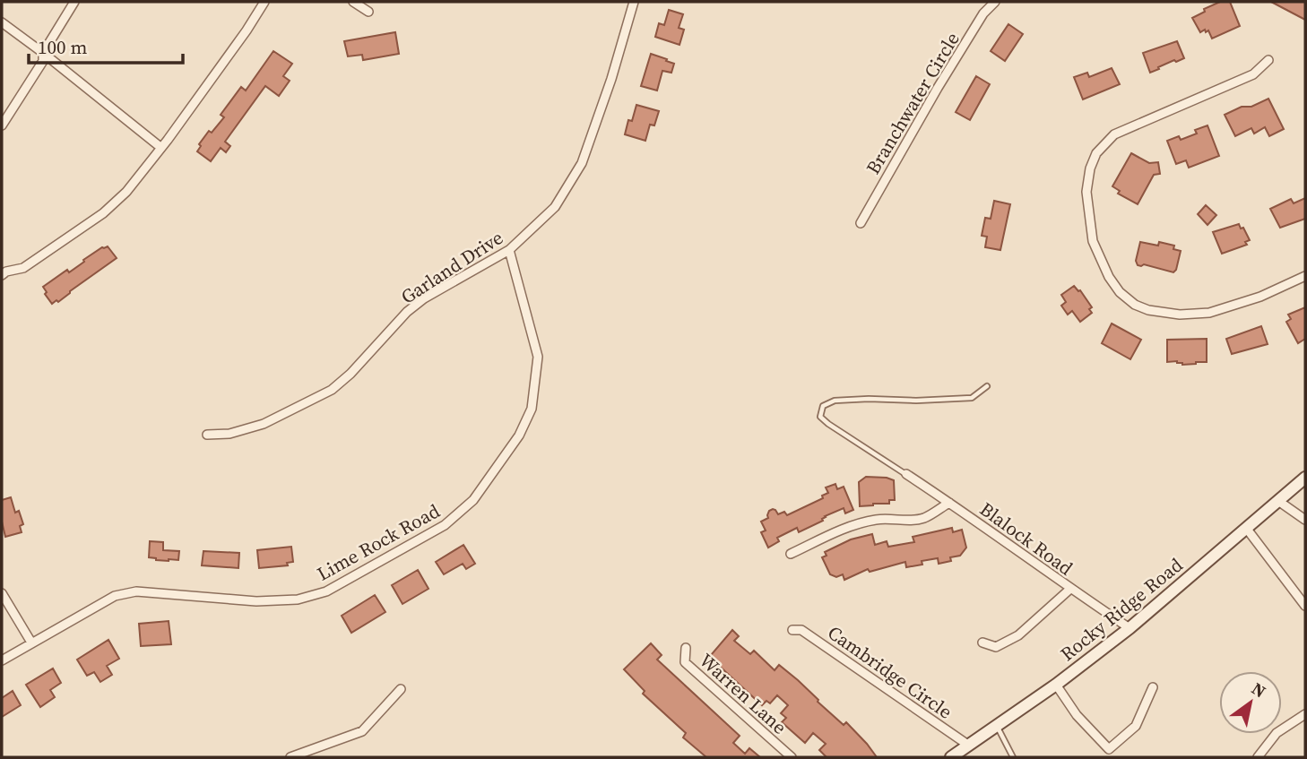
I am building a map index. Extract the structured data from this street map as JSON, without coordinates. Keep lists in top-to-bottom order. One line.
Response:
{"streets":{"main road":["Rocky Ridge Road"],"street":["Branchwater Circle","Garland Drive","Blalock Road","Lime Rock Road","Cambridge Circle","Warren Lane"]},"crossings":[["Garland Drive","Lime Rock Road"],["Blalock Road","Rocky Ridge Road"],["Rocky Ridge Road","Cambridge Circle"]],"scale_bar":"100 m","north":"top right"}
